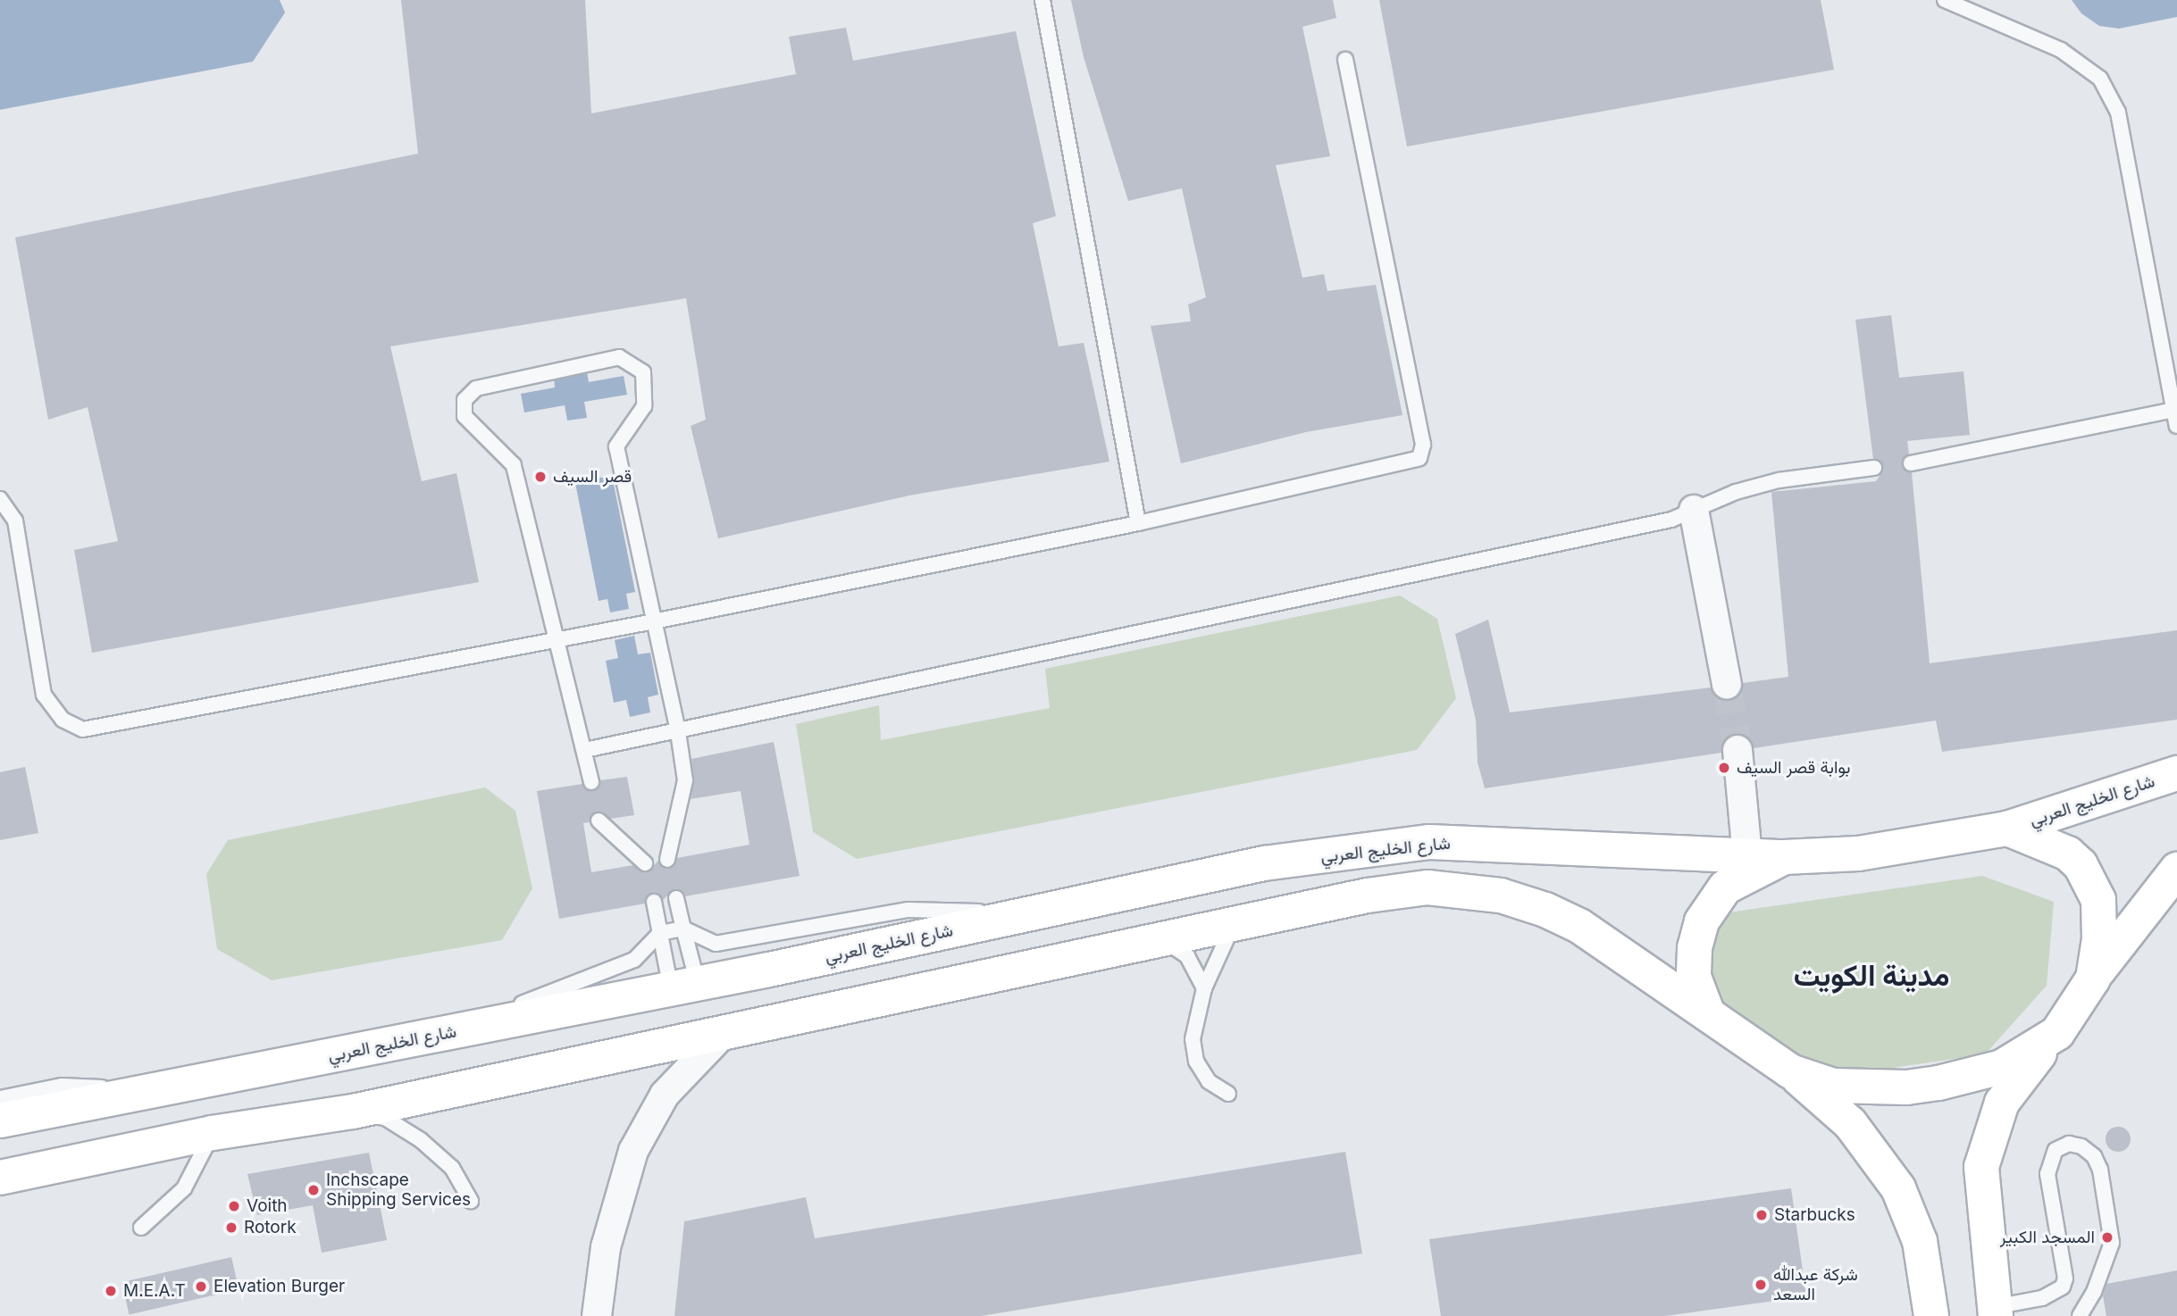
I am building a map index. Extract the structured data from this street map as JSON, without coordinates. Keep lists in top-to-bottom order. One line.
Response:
{"streets":{"main road":["شارع الخليج العربي"]},"districts":["مدينة الكويت"],"places":["قصر السيف","بوابة قصر السيف","Inchscape Shipping Services","Voith","Starbucks","Rotork","المسجد الكبير","شركة عبدالله السعد","Elevation Burger","M.E.A.T"]}
